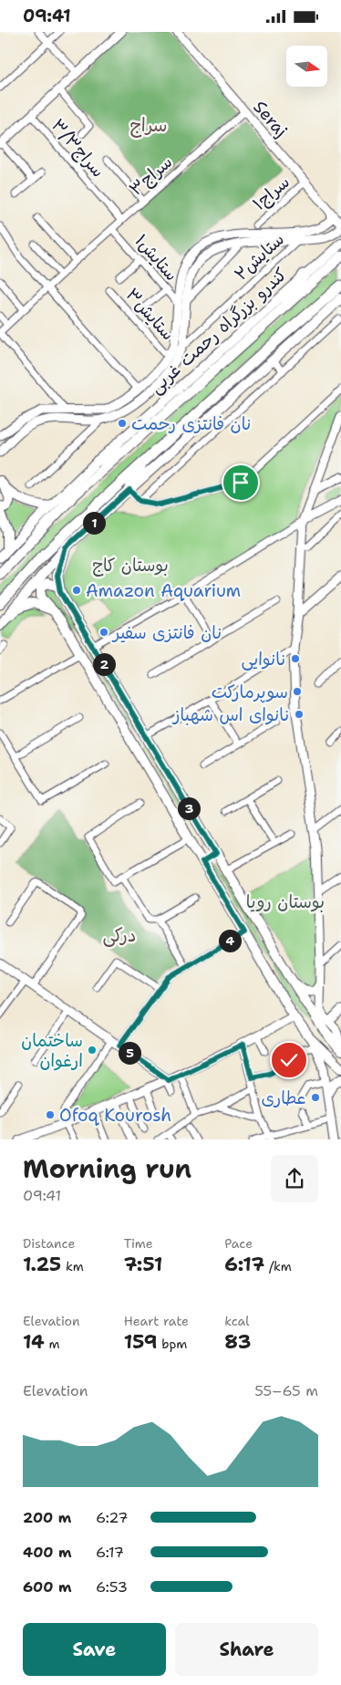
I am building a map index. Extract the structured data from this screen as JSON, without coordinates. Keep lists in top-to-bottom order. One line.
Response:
{"streets":{"main road":["کندرو بزرگراه رحمت غربی"],"street":["Seraj","سراج۳/۳","سراج۳","سراج۱","ستایش۲","ستایش۱","ستایش۳"]},"crossings":[["Seraj","سراج۳"],["Seraj","سراج۱"],["سراج۳/۳","سراج۳"],["سراج۳","ستایش۱"]],"districts":["سراج","درکی"],"parks":["بوستان کاج","بوستان رویا"],"places":["نان فانتزی رحمت","Amazon Aquarium","نان فانتزی سفیر","نانوایی","سوپرمارکت","نانوای اس شهباز","ساختمان ارغوان","عطاری","Ofoq Kourosh"],"north":"right","page":{"status":"09:41","pins":["1","2","3","4","5"],"heading":["Morning run","09:41"],"stats":[["Distance","1.25 km"],["Time","7:51"],["Pace","6:17 /km"],["Elevation","14 m"],["Heart rate","159 bpm"],["kcal","83"]],"chart":["Elevation","55–65 m"],"list":[{"name":"200 m","note":"6:27"},{"name":"400 m","note":"6:17"},{"name":"600 m","note":"6:53"}],"buttons":["Save","Share"]}}
